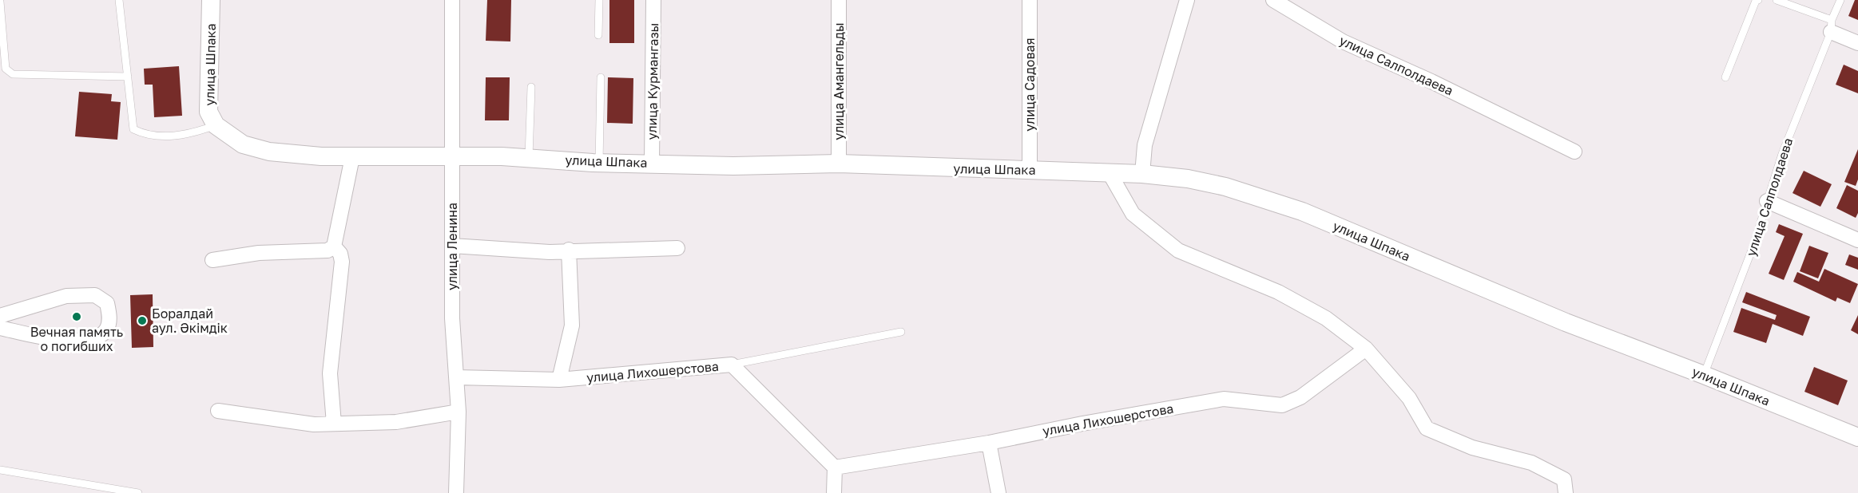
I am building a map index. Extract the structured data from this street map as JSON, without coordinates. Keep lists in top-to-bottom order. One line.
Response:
{"streets":{"street":["улица Шпака","улица Салполдаева","улица Курмангазы","улица Амангельды","улица Садовая","улица Ленина","улица Лихошерстова"]},"crossings":[["улица Шпака","улица Салполдаева"],["улица Шпака","улица Курмангазы"],["улица Шпака","улица Амангельды"],["улица Шпака","улица Садовая"],["улица Шпака","улица Ленина"],["улица Ленина","улица Лихошерстова"]],"places":["Вечная память о погибших","Боралдай аул. Әкімдік"]}
